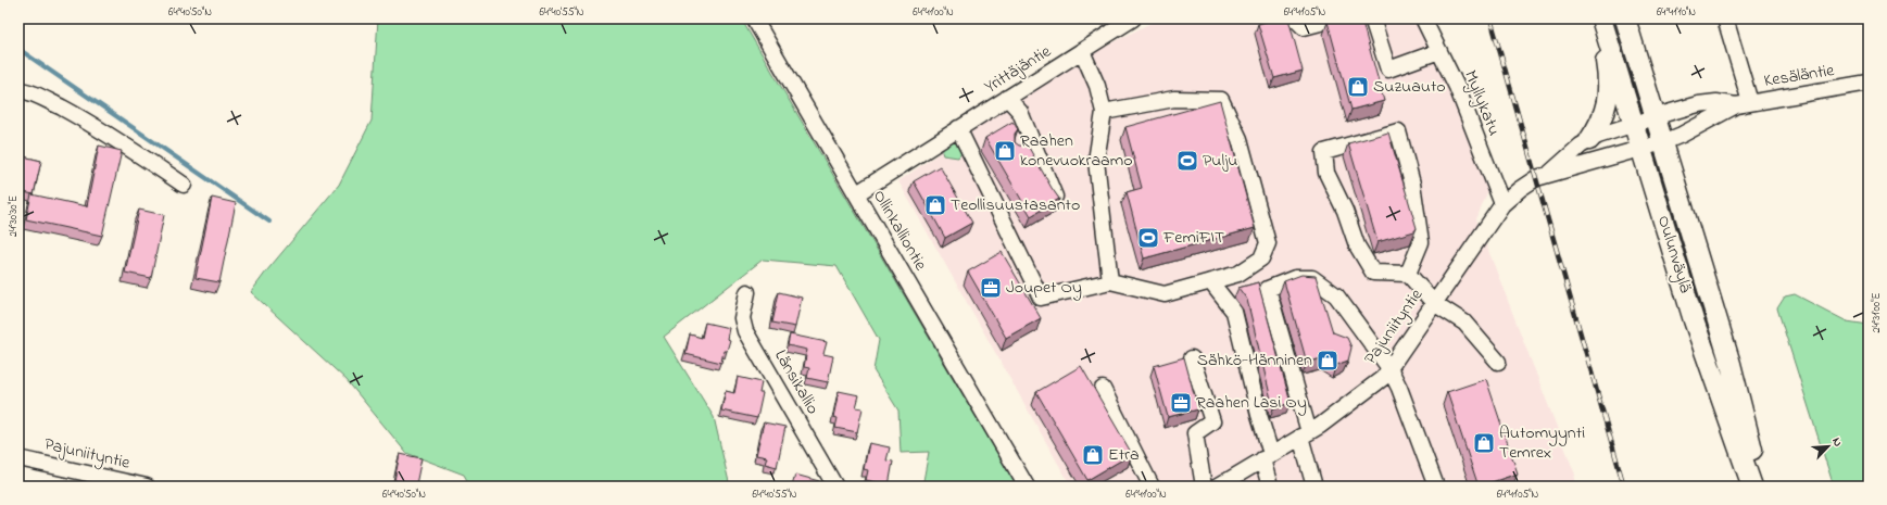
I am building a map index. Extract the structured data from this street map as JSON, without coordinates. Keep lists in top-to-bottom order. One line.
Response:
{"streets":{"main road":["Oulunväylä"],"street":["Yrittäjäntie","Kesäläntie","Myllykatu","Ollinkalliontie","Pajuniityntie","Länsikallio"]},"crossings":[["Yrittäjäntie","Ollinkalliontie"],["Kesäläntie","Oulunväylä"],["Kesäläntie","Pajuniityntie"],["Myllykatu","Pajuniityntie"],["Oulunväylä","Pajuniityntie"]],"places":{"shop":["Suzuauto","Raahen konevuokraamo","Teollisuustasanto","Sähkö-Hänninen","Automyynti Temrex","Etra"],"sports":["Pulju","FemiFIT"],"office":["Joupet Oy","Raahen Lasi Oy"]},"north":"top right","coordinates":["64°40'50\"N","64°40'55\"N","64°41'00\"N","64°41'05\"N","64°41'10\"N","24°30'30\"E","24°31'00\"E"]}
